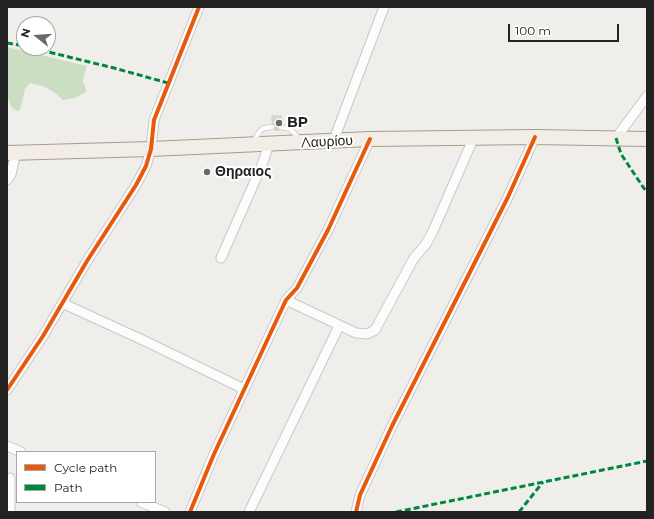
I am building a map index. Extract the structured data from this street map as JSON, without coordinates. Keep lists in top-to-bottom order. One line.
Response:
{"streets":{"main road":["Λαυρίου"]},"places":["BP","Θηραιος"],"legend":["Cycle path","Path"],"scale_bar":"100 m","north":"left"}
